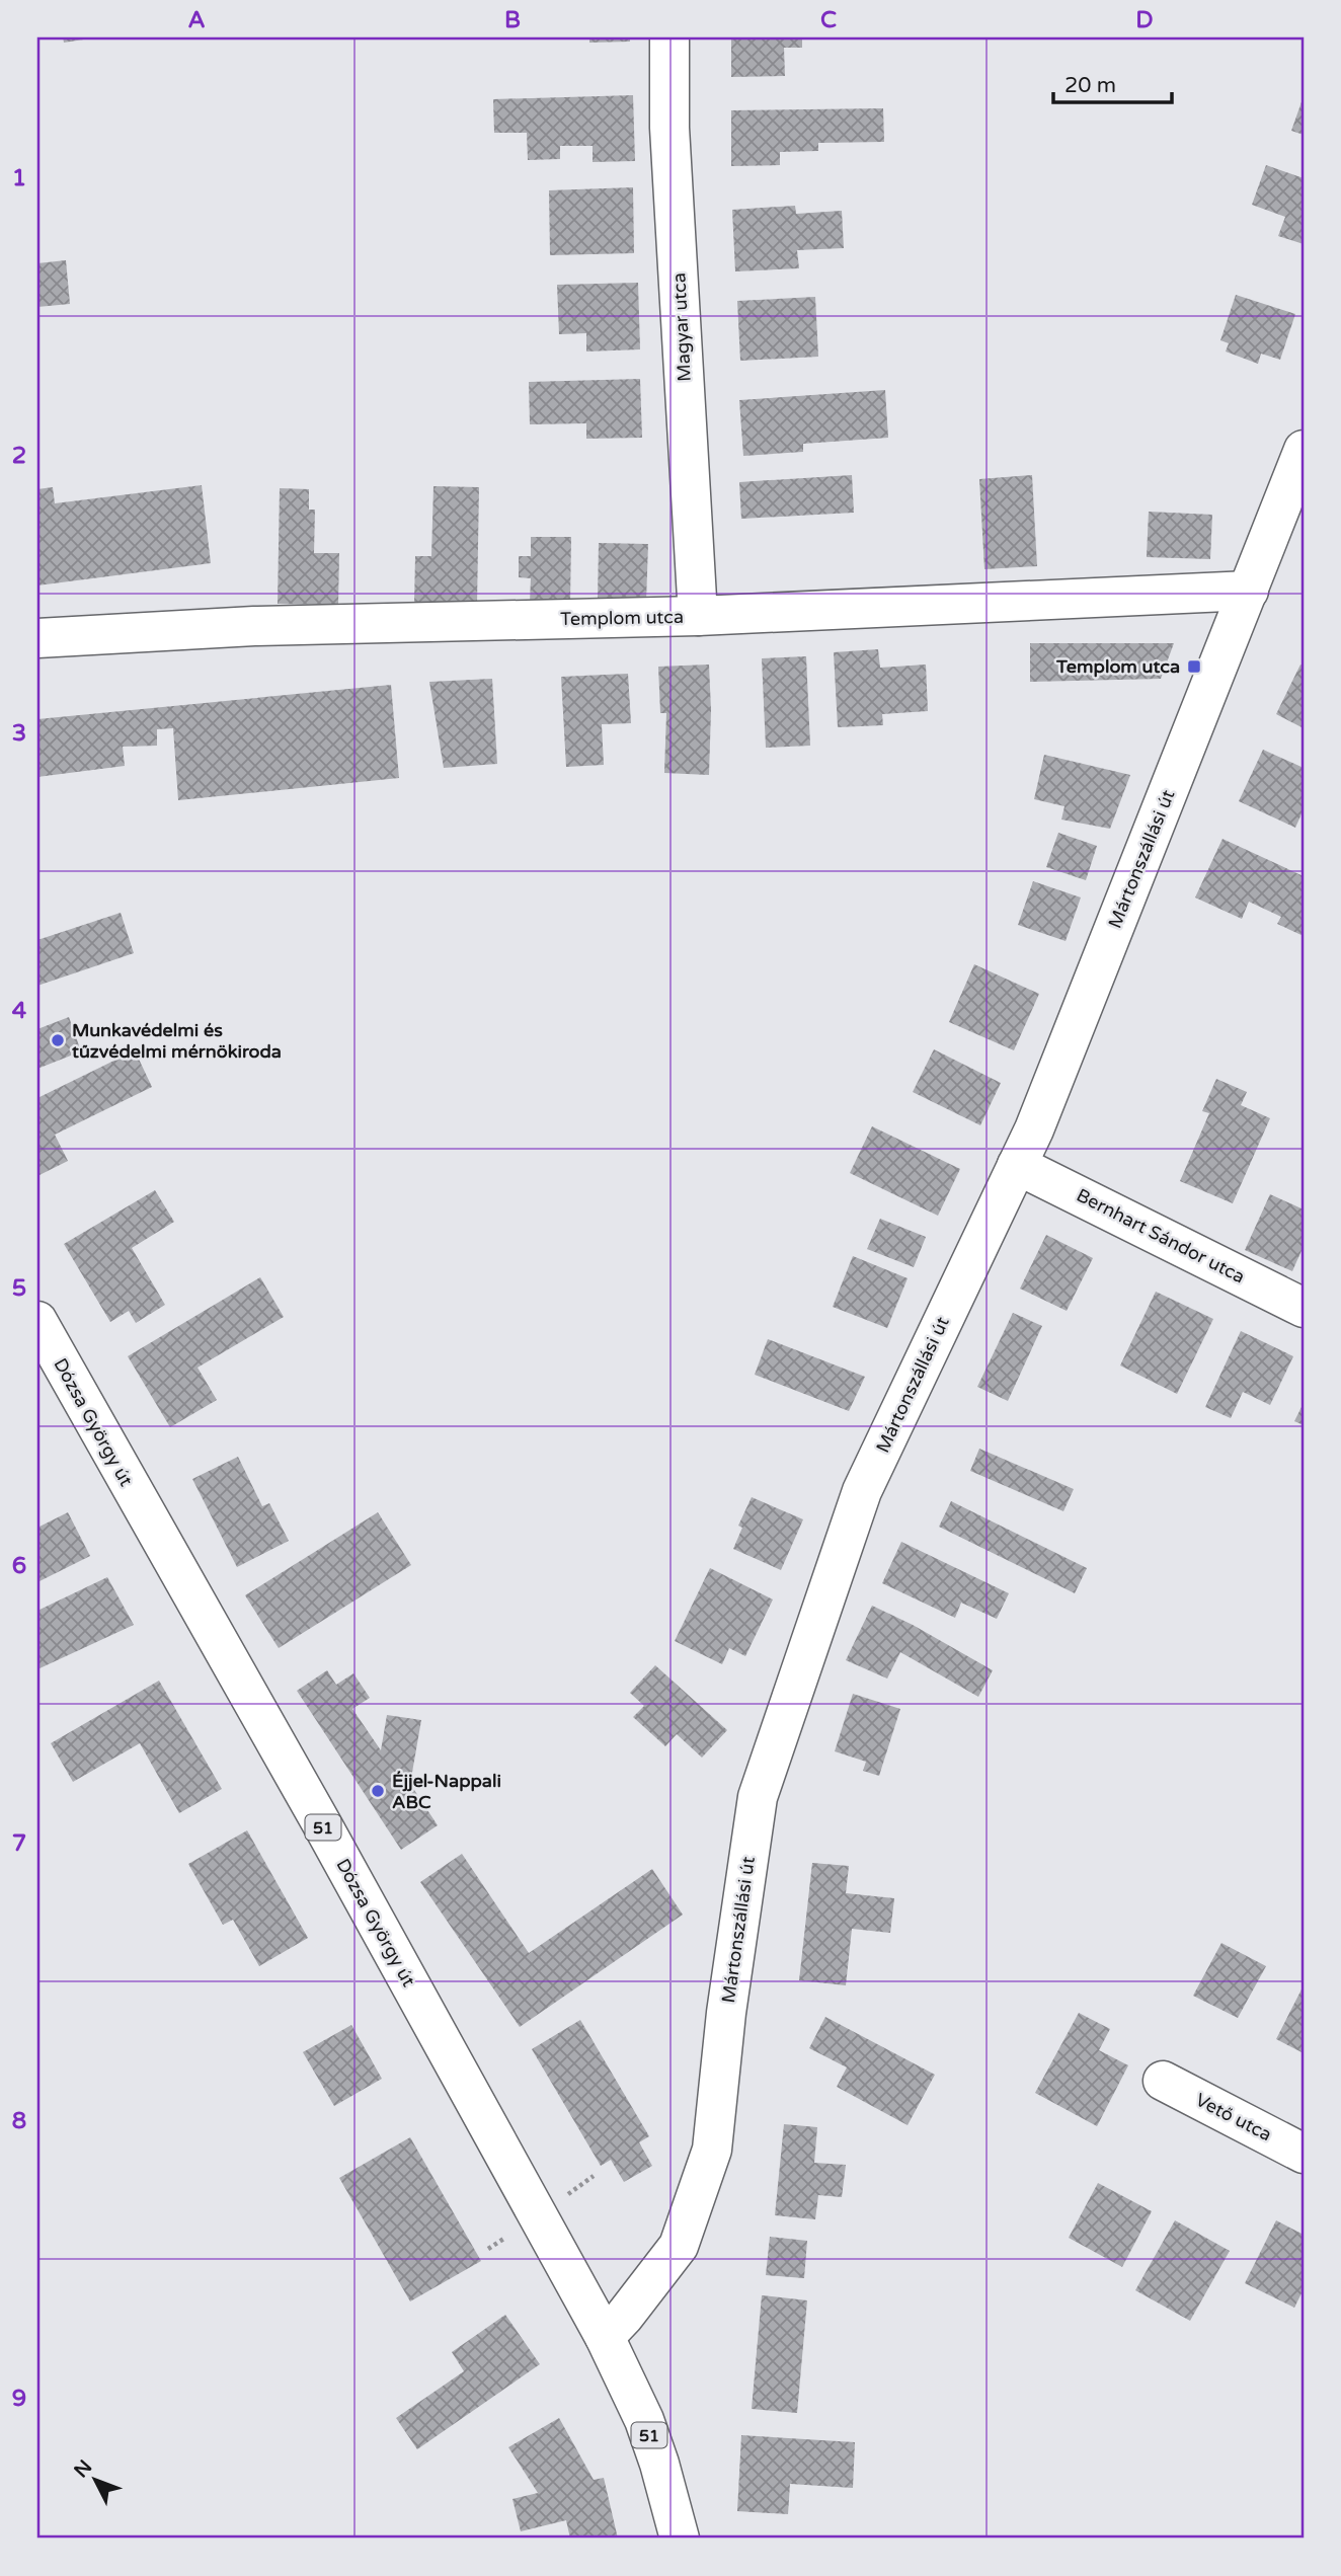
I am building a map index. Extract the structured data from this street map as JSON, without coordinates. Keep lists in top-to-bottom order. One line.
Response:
{"streets":{"street":["Magyar utca","Templom utca","Mártonszállási út","Bernhart Sándor utca","Dózsa György út","51","Vető utca"]},"crossings":[["Magyar utca","Templom utca"],["Templom utca","Mártonszállási út"],["Mártonszállási út","Bernhart Sándor utca"],["Mártonszállási út","Dózsa György út"]],"places":{"transit":["Templom utca"],"other":["Munkavédelmi és tűzvédelmi mérnökiroda","Éjjel-Nappali ABC"]},"scale_bar":"20 m","north":"top left","grid":{"columns":["A","B","C","D"],"rows":["1","2","3","4","5","6","7","8","9"]}}
